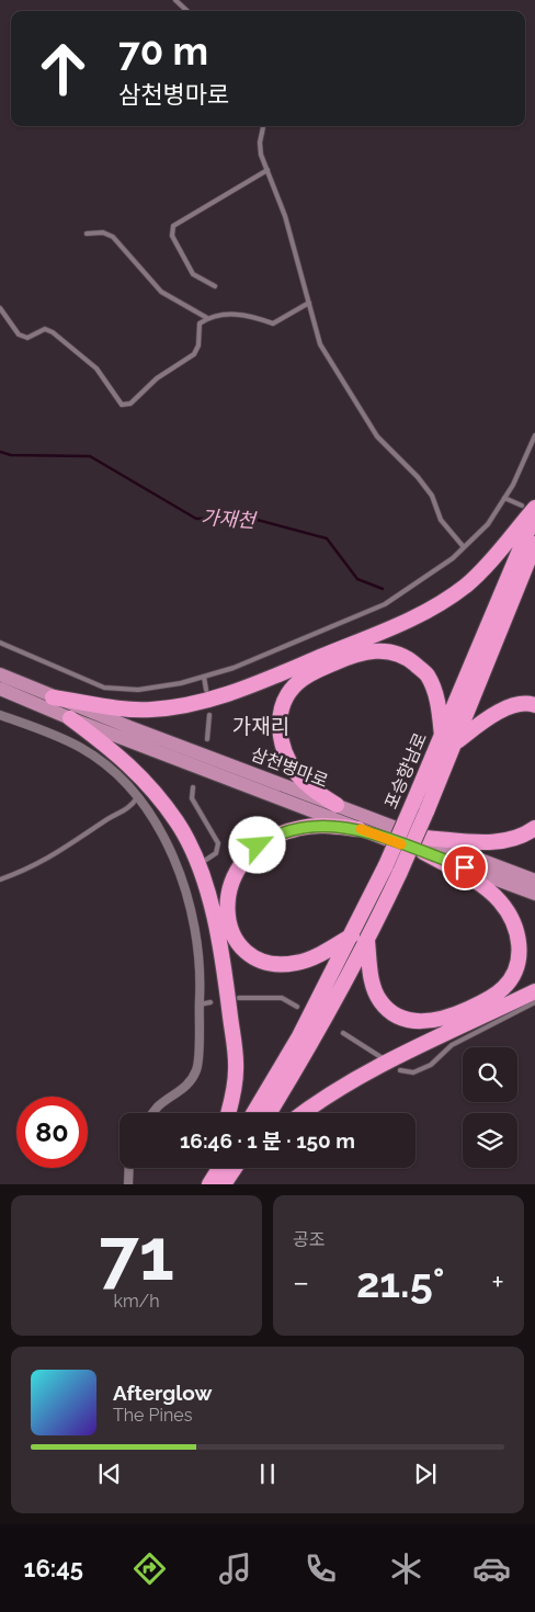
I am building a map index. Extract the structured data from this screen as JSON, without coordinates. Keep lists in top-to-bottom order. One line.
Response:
{"streets":{"highway":["포승향남로"],"main road":["삼천병마로"]},"districts":["가재리"],"water":["가재천"],"page":{"turn":["70 m","삼천병마로"],"limit":"80","trip":"16:46 · 1 분 · 150 m","tile":[["71","km/h"],"공조"],"heat":["−","21.5°","+"],"song":["Afterglow","The Pines"],"tabs":"16:45"}}
